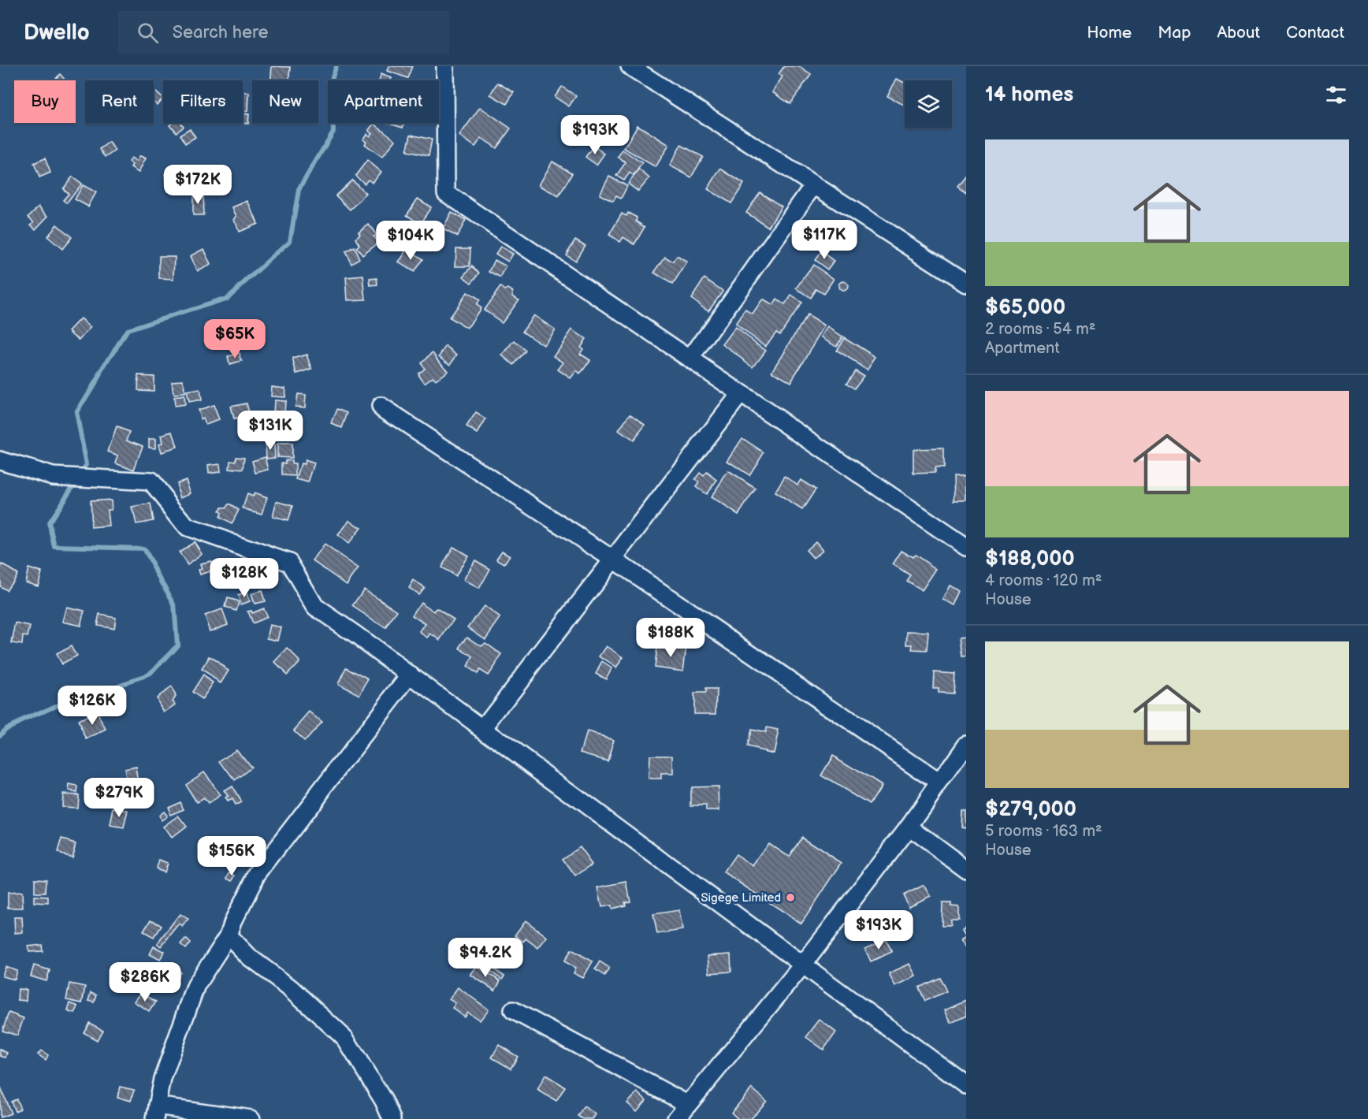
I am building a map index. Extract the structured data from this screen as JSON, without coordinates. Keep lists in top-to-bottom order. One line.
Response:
{"places":["Sigege Limited"],"page":{"header":"Dwello","search":"Search here","nav":["Home","Map","About","Contact"],"heading":"14 homes","chip":["Buy","Rent","Filters","New","Apartment"],"price":["$193K","$172K","$117K","$104K","$65K","$131K","$128K","$188K","$126K","$279K","$156K","$193K","$94.2K","$286K"],"list":[{"name":"$65,000","note":"2 rooms · 54 m² · Apartment"},{"name":"$188,000","note":"4 rooms · 120 m² · House"},{"name":"$279,000","note":"5 rooms · 163 m² · House"}]}}
